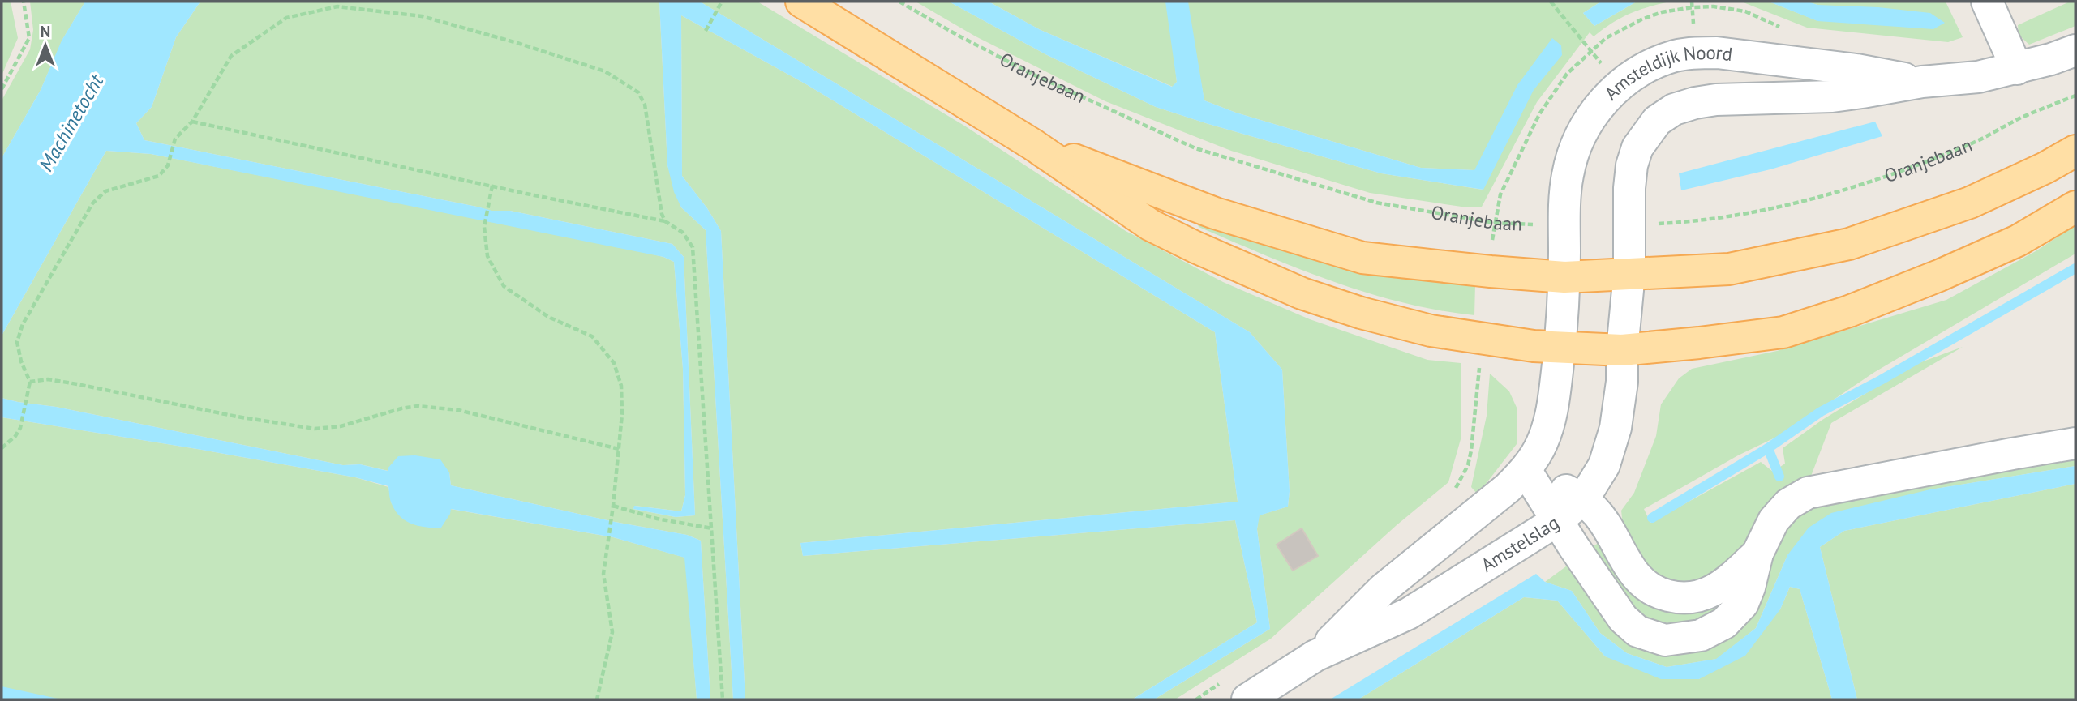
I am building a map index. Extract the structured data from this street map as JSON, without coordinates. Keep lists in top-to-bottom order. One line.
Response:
{"streets":{"street":["Amsteldijk Noord","Amstelslag"],"path":["Oranjebaan"]},"crossings":[["Oranjebaan","Amsteldijk Noord"],["Amsteldijk Noord","Amstelslag"]],"water":["Machinetocht"],"north":"top"}
